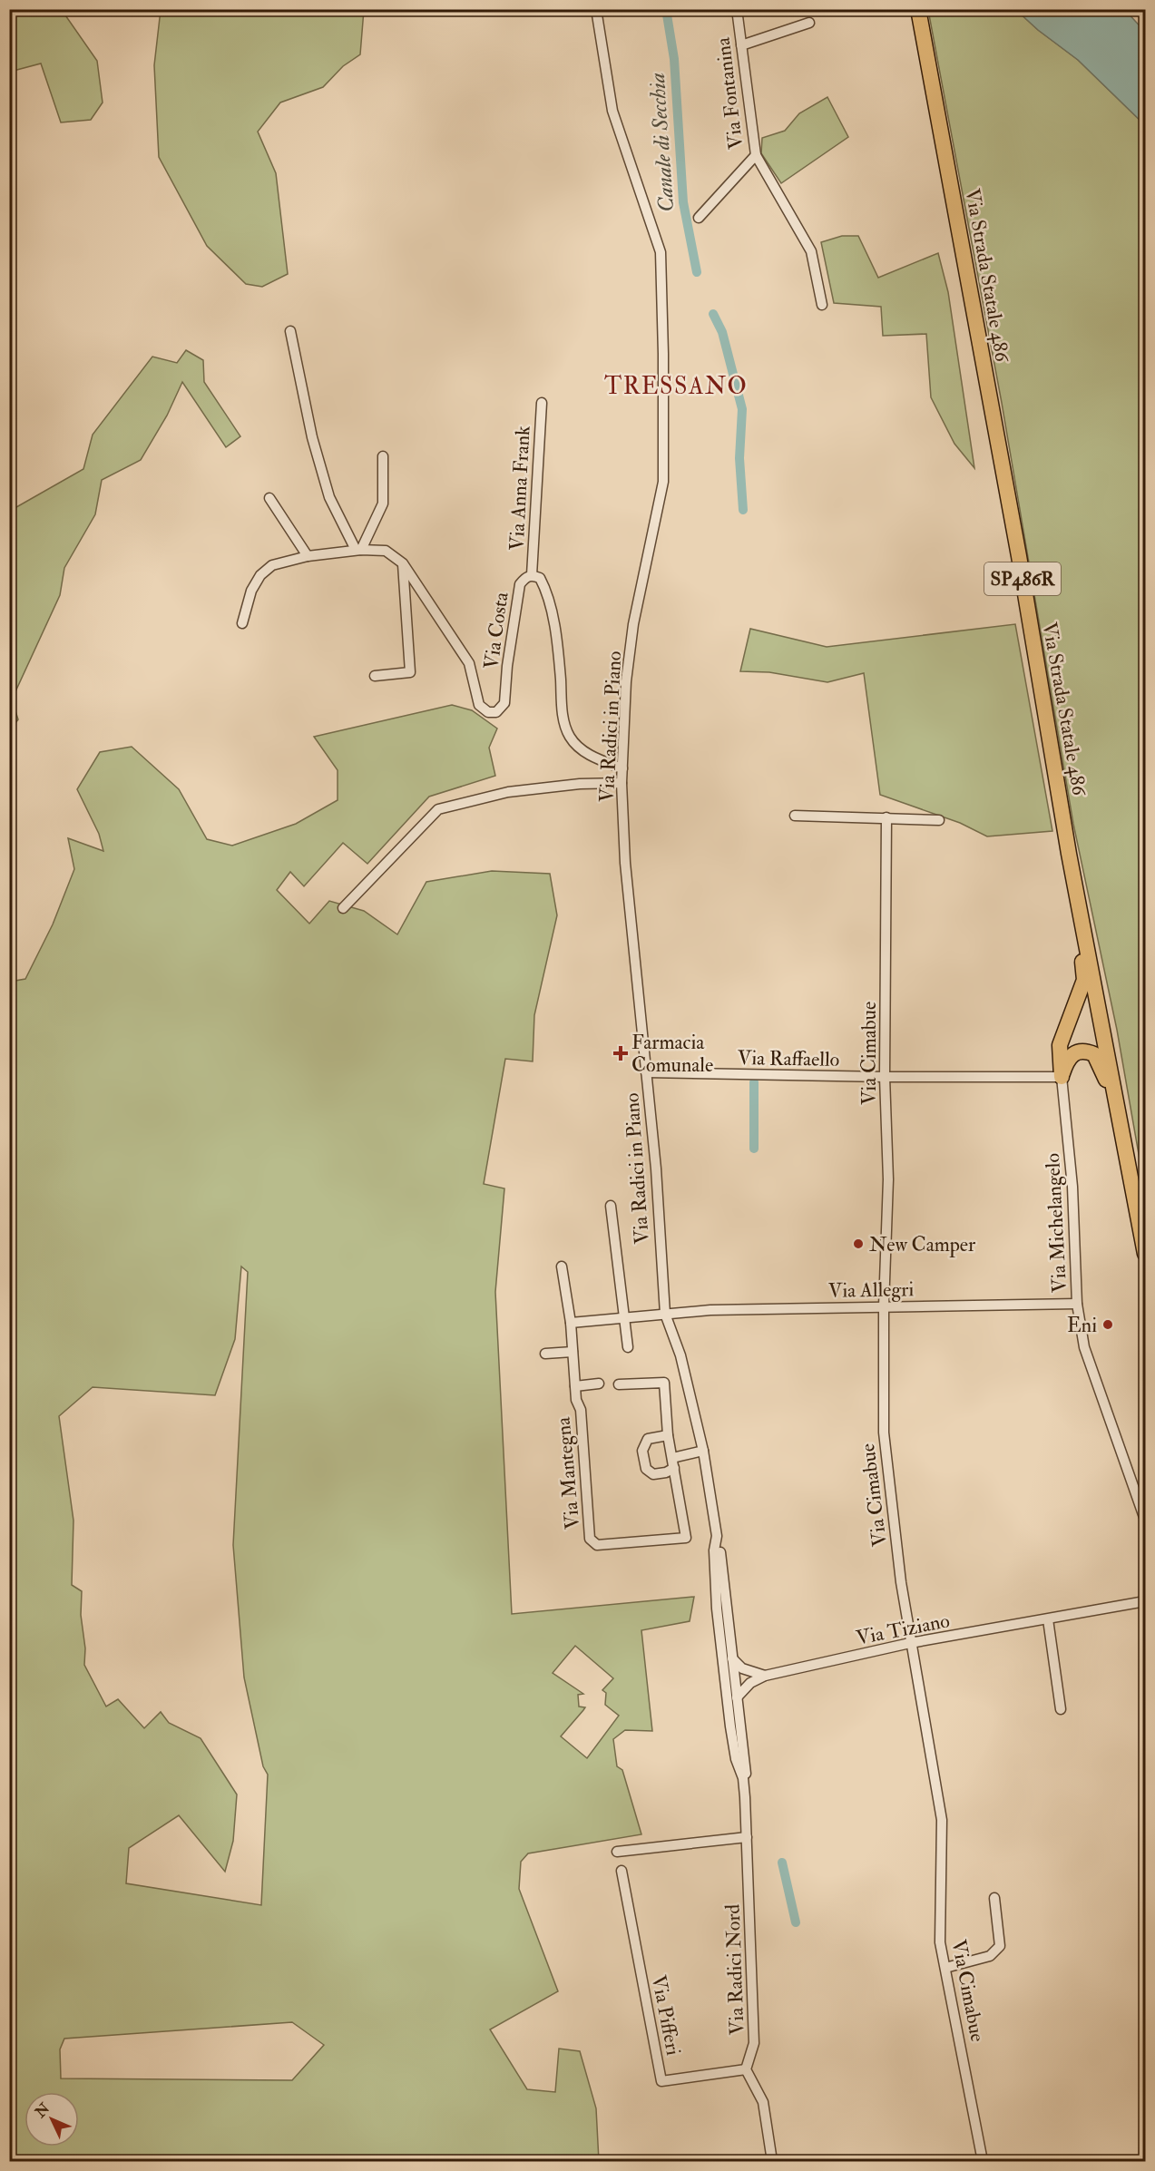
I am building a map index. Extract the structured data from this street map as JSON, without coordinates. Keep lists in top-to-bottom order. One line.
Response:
{"streets":{"main road":["Via Strada Statale 486","SP486R"],"street":["Via Fontanina","Via Anna Frank","Via Costa","Via Radici in Piano","Via Cimabue","Via Raffaello","Via Michelangelo","Via Allegri","Via Mantegna","Via Tiziano","Via Radici Nord","Via Pifferi"]},"crossings":[["Via Anna Frank","Via Costa"],["Via Costa","Via Radici in Piano"],["Via Radici in Piano","Via Raffaello"],["Via Radici in Piano","Via Allegri"],["Via Radici in Piano","Via Radici Nord"],["Via Cimabue","Via Raffaello"],["Via Cimabue","Via Allegri"],["Via Cimabue","Via Tiziano"],["Via Raffaello","Via Michelangelo"],["Via Michelangelo","Via Allegri"],["Via Radici Nord","Via Pifferi"]],"districts":["TRESSANO"],"water":["Canale di Secchia"],"places":{"health":["Farmacia Comunale"],"other":["New Camper","Eni"]},"north":"top left"}
